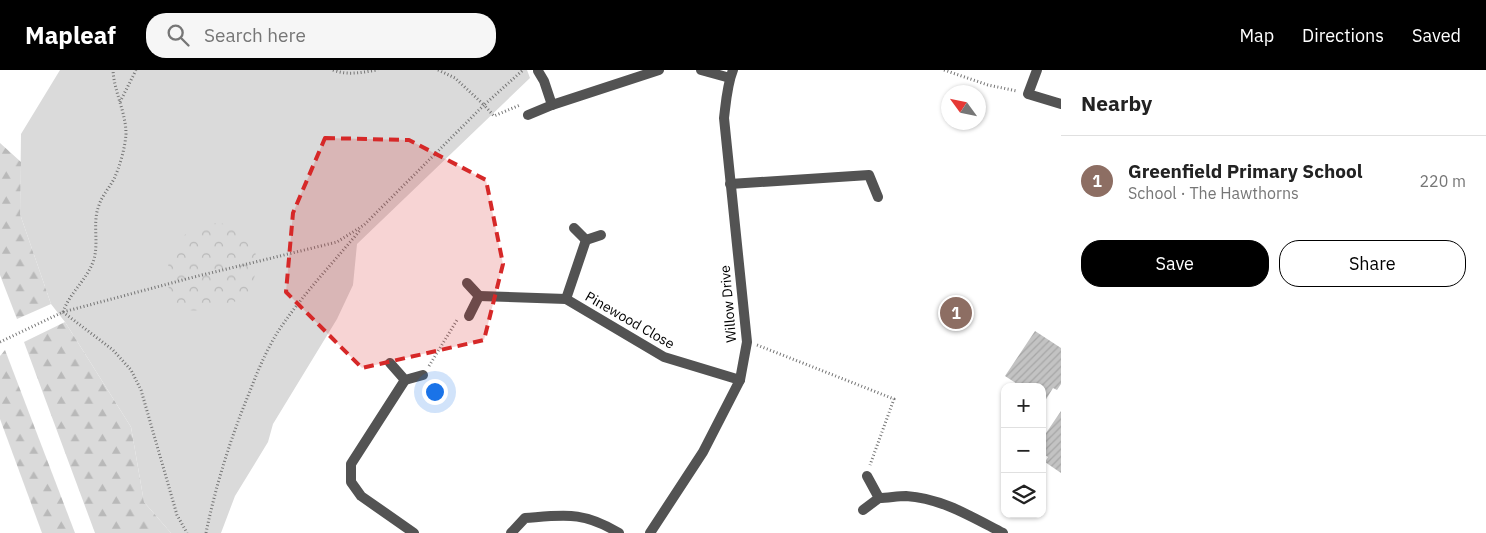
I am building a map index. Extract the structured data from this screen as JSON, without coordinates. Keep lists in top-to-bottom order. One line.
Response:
{"streets":{"street":["Willow Drive","Pinewood Close"]},"crossings":[["Willow Drive","Pinewood Close"]],"north":"top left","page":{"header":"Mapleaf","search":"Search here","nav":["Map","Directions","Saved"],"heading":"Nearby","list":[{"mark":"1","name":"Greenfield Primary School","note":"School · The Hawthorns","value":"220 m"}],"buttons":["Save","Share"],"pins":"1","map_buttons":["+","−"]}}
